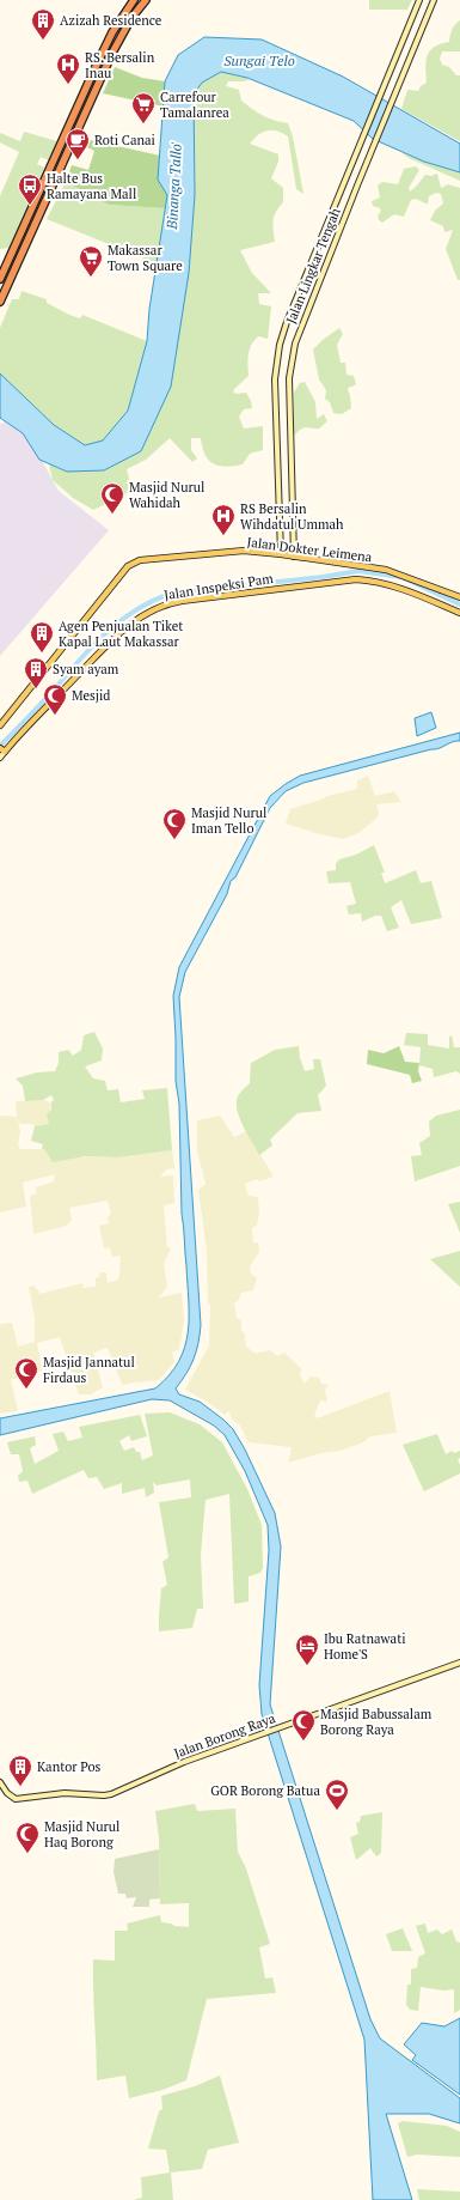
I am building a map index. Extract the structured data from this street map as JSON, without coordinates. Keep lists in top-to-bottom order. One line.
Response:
{"streets":{"main road":["Jalan Lingkar Tengah","Jalan Dokter Leimena","Jalan Inspeksi Pam","Jalan Borong Raya"]},"crossings":[["Jalan Lingkar Tengah","Jalan Dokter Leimena"]],"water":["Sungai Telo","Binanga Tallo'"],"places":{"building":["Azizah Residence","Agen Penjualan Tiket Kapal Laut Makassar","Syam ayam","Kantor Pos"],"hospital":["RS. Bersalin Inau","RS Bersalin Wihdatul Ummah"],"supermarket":["Carrefour Tamalanrea","Makassar Town Square"],"cafe":["Roti Canai"],"bus stop":["Halte Bus Ramayana Mall"],"mosque":["Masjid Nurul Wahidah","Mesjid","Masjid Nurul Iman Tello","Masjid Jannatul Firdaus","Masjid Babussalam Borong Raya","Masjid Nurul Haq Borong"],"hotel":["Ibu Ratnawati Home'S"],"sports":["GOR Borong Batua"]}}
